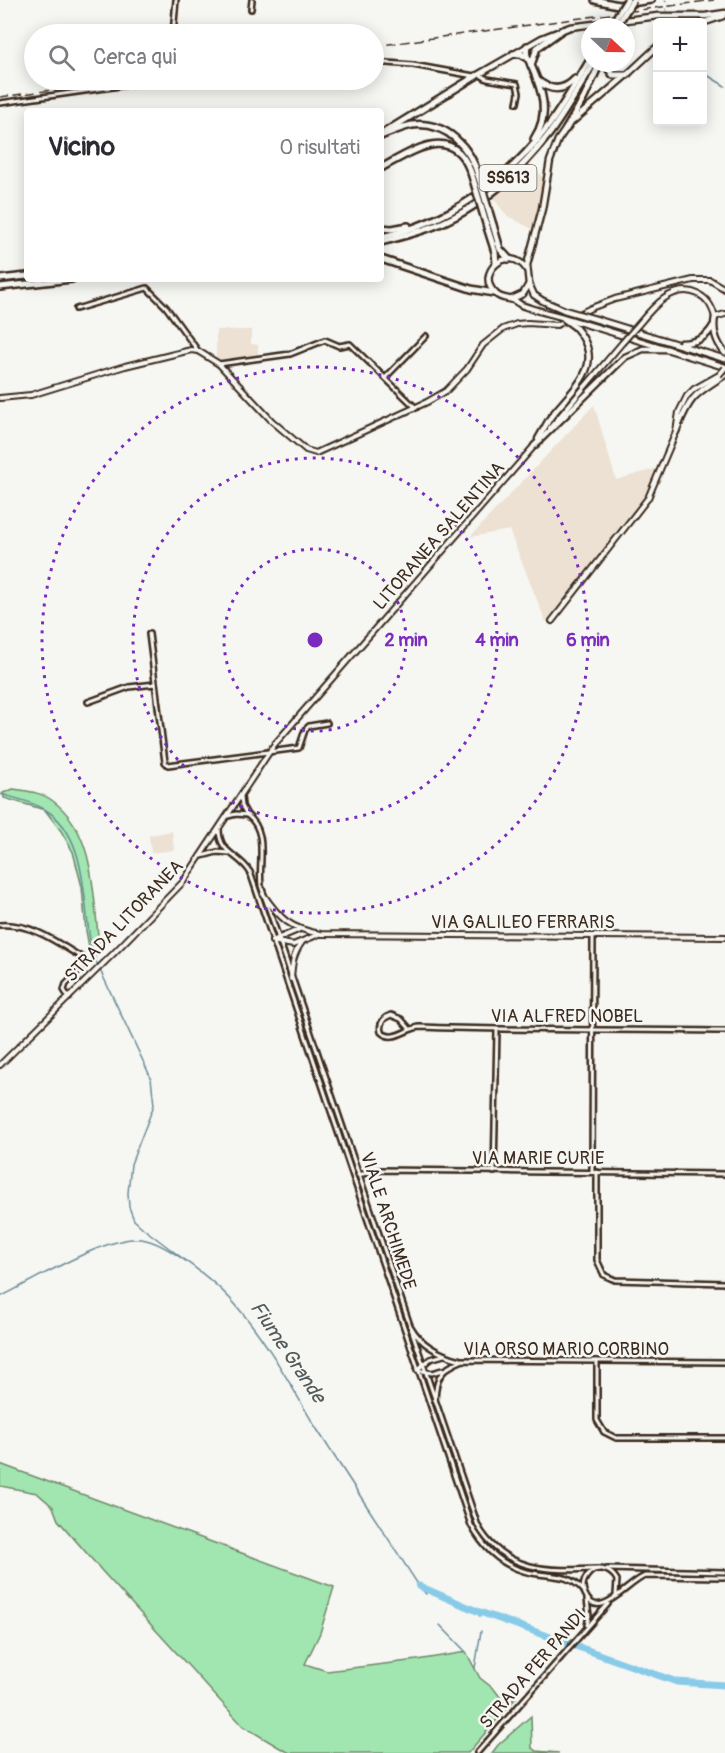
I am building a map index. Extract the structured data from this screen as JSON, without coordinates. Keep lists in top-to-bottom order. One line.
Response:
{"streets":{"main road":["SS613"],"street":["LITORANEA SALENTINA","STRADA LITORANEA","VIA GALILEO FERRARIS","VIA ALFRED NOBEL","VIA MARIE CURIE","VIALE ARCHIMEDE","VIA ORSO MARIO CORBINO","STRADA PER PANDI"]},"crossings":[["LITORANEA SALENTINA","STRADA LITORANEA"],["STRADA LITORANEA","VIALE ARCHIMEDE"],["VIA GALILEO FERRARIS","VIALE ARCHIMEDE"],["VIA MARIE CURIE","VIALE ARCHIMEDE"],["VIALE ARCHIMEDE","VIA ORSO MARIO CORBINO"],["VIALE ARCHIMEDE","STRADA PER PANDI"]],"water":["Fiume Grande"],"north":"right","page":{"map_buttons":["+","−"],"search":"Cerca qui","heading":["Vicino","0 risultati"]},"rings":["2 min","4 min","6 min"]}
